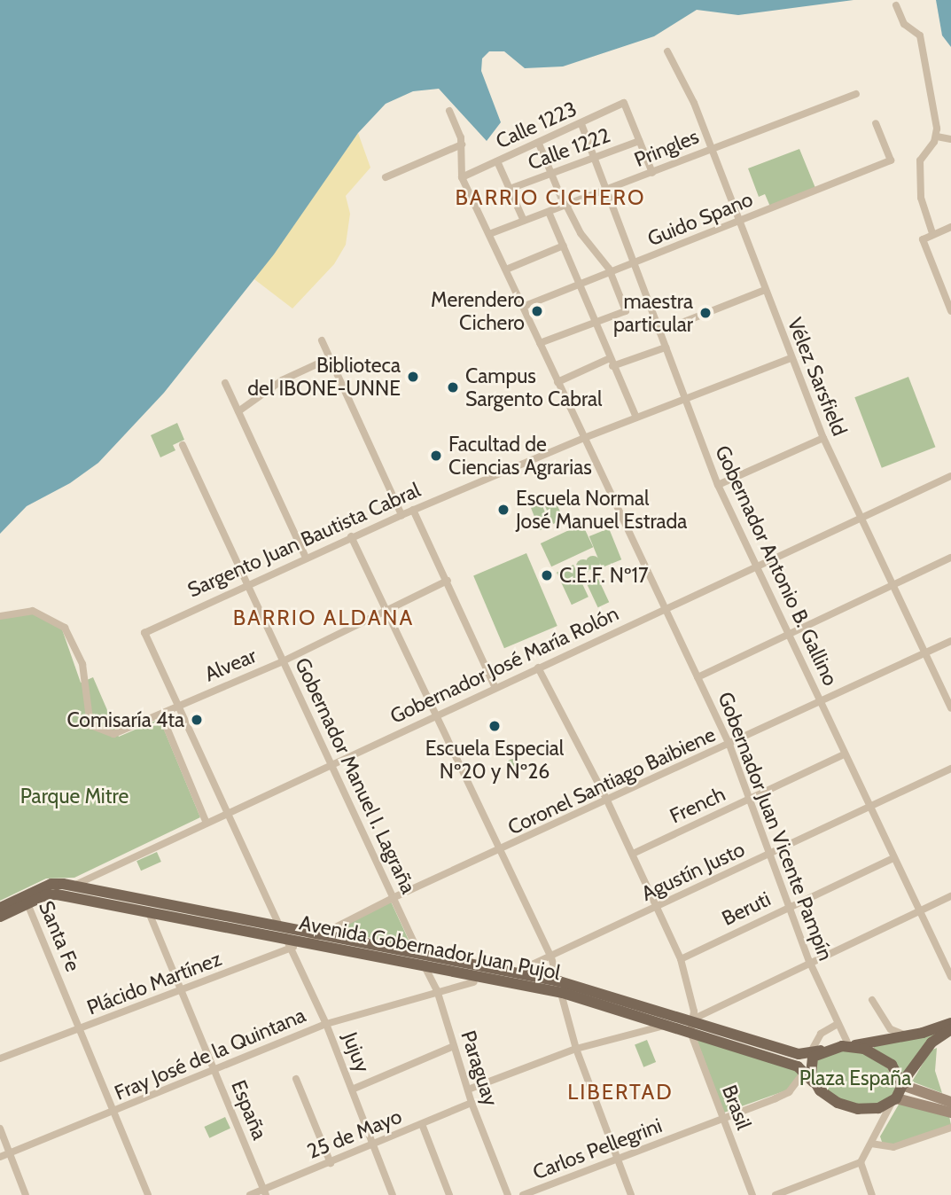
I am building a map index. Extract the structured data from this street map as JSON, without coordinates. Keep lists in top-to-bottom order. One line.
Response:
{"streets":{"main road":["Avenida Gobernador Juan Pujol"],"street":["Calle 1223","Pringles","Calle 1222","Guido Spano","Vélez Sarsfield","Sargento Juan Bautista Cabral","Gobernador Antonio B. Gallino","Alvear","Gobernador José María Rolón","Gobernador Manuel I. Lagraña","Coronel Santiago Baibiene","French","Gobernador Juan Vicente Pampín","Agustín Justo","Beruti","Santa Fe","Plácido Martínez","Jujuy","Fray José de la Quintana","Paraguay","Brasil","España","25 de Mayo","Carlos Pellegrini"]},"crossings":[["Calle 1223","Calle 1222"],["Calle 1223","Gobernador Antonio B. Gallino"],["Calle 1223","Gobernador Juan Vicente Pampín"],["Pringles","Vélez Sarsfield"],["Pringles","Gobernador Antonio B. Gallino"],["Pringles","Gobernador Juan Vicente Pampín"],["Calle 1222","Gobernador Antonio B. Gallino"],["Guido Spano","Vélez Sarsfield"],["Guido Spano","Gobernador Antonio B. Gallino"],["Guido Spano","Gobernador Juan Vicente Pampín"],["Vélez Sarsfield","Sargento Juan Bautista Cabral"],["Vélez Sarsfield","Gobernador José María Rolón"],["Vélez Sarsfield","Coronel Santiago Baibiene"],["Sargento Juan Bautista Cabral","Gobernador Antonio B. Gallino"],["Sargento Juan Bautista Cabral","Gobernador Manuel I. Lagraña"],["Sargento Juan Bautista Cabral","Gobernador Juan Vicente Pampín"],["Sargento Juan Bautista Cabral","Jujuy"],["Gobernador Antonio B. Gallino","Gobernador José María Rolón"],["Gobernador Antonio B. Gallino","Coronel Santiago Baibiene"],["Gobernador Antonio B. Gallino","French"],["Gobernador Antonio B. Gallino","Agustín Justo"],["Gobernador Antonio B. Gallino","Beruti"],["Alvear","Gobernador Manuel I. Lagraña"],["Alvear","Jujuy"],["Gobernador José María Rolón","Gobernador Manuel I. Lagraña"],["Gobernador José María Rolón","Gobernador Juan Vicente Pampín"],["Gobernador José María Rolón","Avenida Gobernador Juan Pujol"],["Gobernador José María Rolón","Jujuy"],["Gobernador José María Rolón","Brasil"],["Gobernador Manuel I. Lagraña","Coronel Santiago Baibiene"],["Gobernador Manuel I. Lagraña","Avenida Gobernador Juan Pujol"],["Gobernador Manuel I. Lagraña","Paraguay"],["Coronel Santiago Baibiene","Gobernador Juan Vicente Pampín"],["Coronel Santiago Baibiene","Avenida Gobernador Juan Pujol"],["Coronel Santiago Baibiene","Brasil"],["French","Gobernador Juan Vicente Pampín"],["French","Brasil"],["Gobernador Juan Vicente Pampín","Agustín Justo"],["Gobernador Juan Vicente Pampín","Beruti"],["Gobernador Juan Vicente Pampín","Avenida Gobernador Juan Pujol"],["Gobernador Juan Vicente Pampín","Carlos Pellegrini"],["Agustín Justo","Avenida Gobernador Juan Pujol"],["Agustín Justo","Brasil"],["Beruti","Brasil"],["Santa Fe","Avenida Gobernador Juan Pujol"],["Santa Fe","Plácido Martínez"],["Santa Fe","Fray José de la Quintana"],["Avenida Gobernador Juan Pujol","Plácido Martínez"],["Avenida Gobernador Juan Pujol","Jujuy"],["Avenida Gobernador Juan Pujol","Paraguay"],["Avenida Gobernador Juan Pujol","Brasil"],["Avenida Gobernador Juan Pujol","España"],["Avenida Gobernador Juan Pujol","Carlos Pellegrini"],["Plácido Martínez","Jujuy"],["Plácido Martínez","España"],["Jujuy","Fray José de la Quintana"],["Jujuy","25 de Mayo"],["Fray José de la Quintana","Paraguay"],["Fray José de la Quintana","España"],["Paraguay","25 de Mayo"],["Brasil","Carlos Pellegrini"],["España","25 de Mayo"]],"districts":["BARRIO CICHERO","BARRIO ALDANA","LIBERTAD"],"parks":["Parque Mitre","Plaza España"],"places":["Merendero Cichero","maestra particular","Biblioteca del IBONE-UNNE","Campus Sargento Cabral","Facultad de Ciencias Agrarias","Escuela Normal José Manuel Estrada","C.E.F. Nº17","Comisaría 4ta","Escuela Especial Nº20 y Nº26"]}
